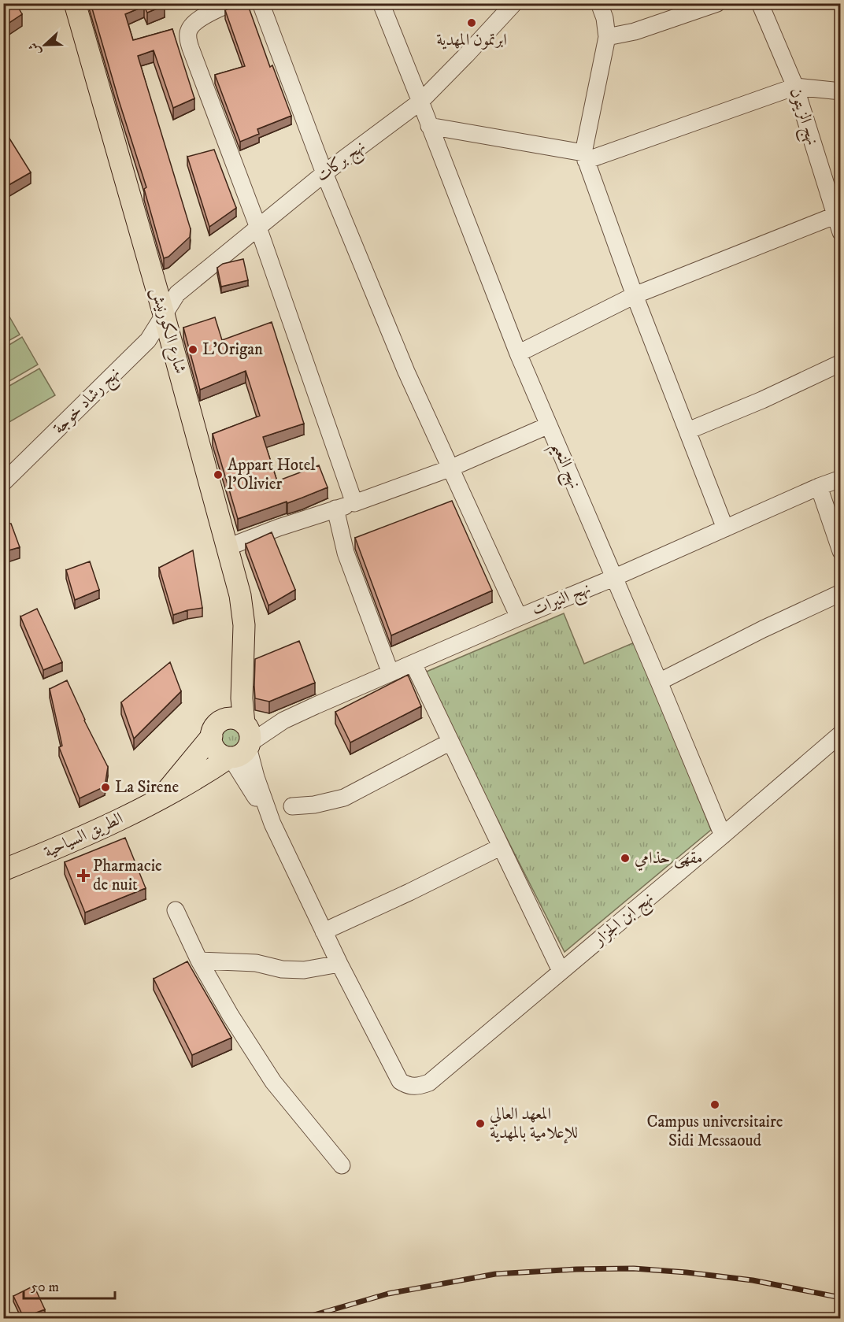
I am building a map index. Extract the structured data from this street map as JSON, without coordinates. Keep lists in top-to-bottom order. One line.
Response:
{"streets":{"main road":["شارع الكورنيش","الطريق السياحية"],"street":["نهج الزيتون","نهج بركات","نهج رشاد خوجة","نهج النعيم","نهج النيرات","نهج ابن الجزار"]},"crossings":[["نهج بركات","شارع الكورنيش"],["نهج بركات","نهج رشاد خوجة"],["نهج بركات","نهج النعيم"],["شارع الكورنيش","نهج رشاد خوجة"],["شارع الكورنيش","نهج النيرات"],["شارع الكورنيش","الطريق السياحية"],["نهج النعيم","نهج النيرات"],["نهج النعيم","نهج ابن الجزار"],["نهج النيرات","الطريق السياحية"]],"places":{"other":["ابرتمون المهدية","L'Origan","Appart Hotel l'Olivier","La Sirene","مقهى حذامي","Campus universitaire Sidi Messaoud","المعهد العالي للإعلامية بالمهدية"],"health":["Pharmacie de nuit"]},"scale_bar":"50 m","north":"left"}
